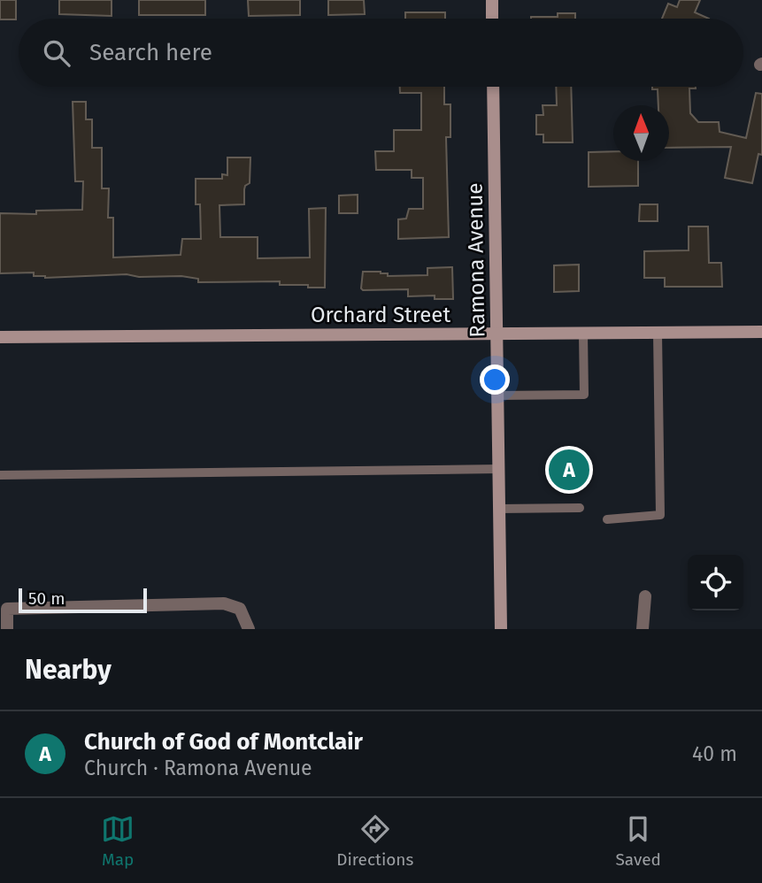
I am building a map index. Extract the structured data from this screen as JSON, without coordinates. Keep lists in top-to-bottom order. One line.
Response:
{"streets":{"street":["Ramona Avenue","Orchard Street"]},"crossings":[["Ramona Avenue","Orchard Street"]],"scale_bar":"50 m","north":"top","page":{"search":"Search here","pins":"A","scale":"50 m","heading":"Nearby","list":[{"mark":"A","name":"Church of God of Montclair","note":"Church · Ramona Avenue","value":"40 m"}],"nav":["Map","Directions","Saved"]}}
